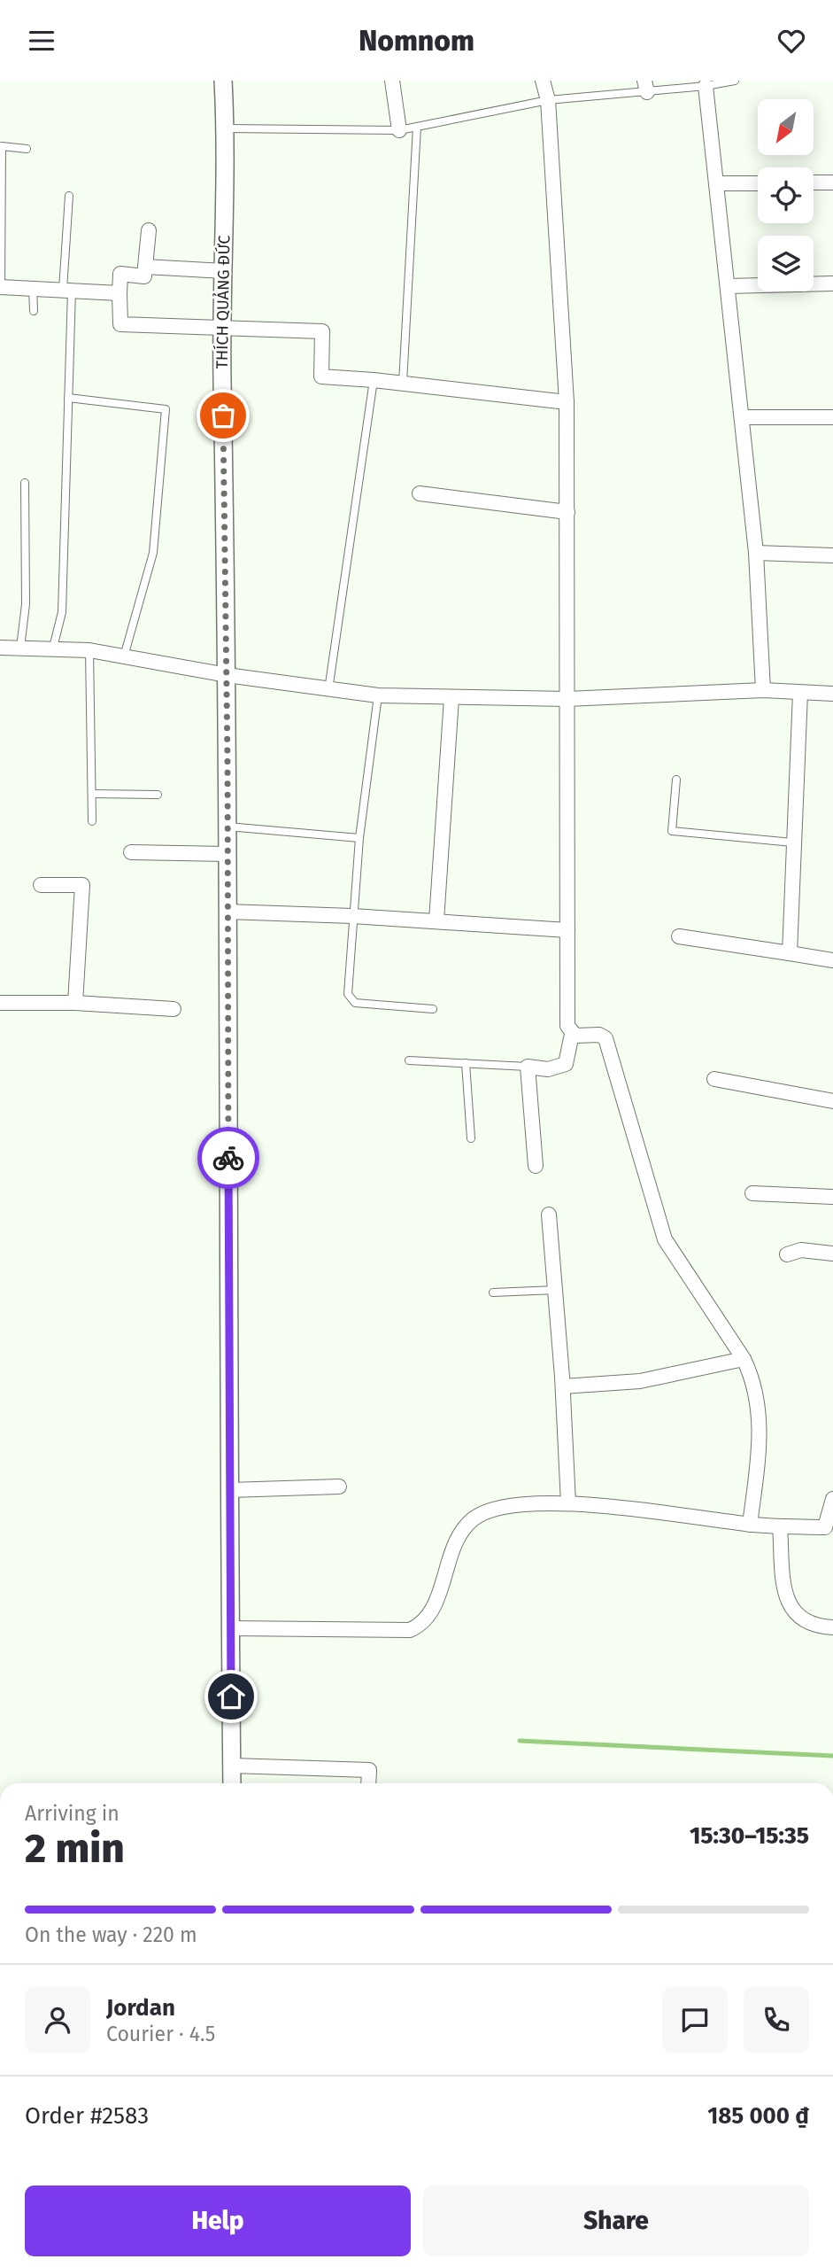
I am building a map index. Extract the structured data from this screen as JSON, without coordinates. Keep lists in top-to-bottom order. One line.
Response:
{"streets":{"street":["THÍCH QUẢNG ĐỨC"]},"north":"bottom left","page":{"header":"Nomnom","heading":["2 min","Arriving in","15:30–15:35"],"panel":["Jordan","Courier · 4.5","Order #2583","185 000 ₫"],"bar":"On the way · 220 m","buttons":["Help","Share"]}}
